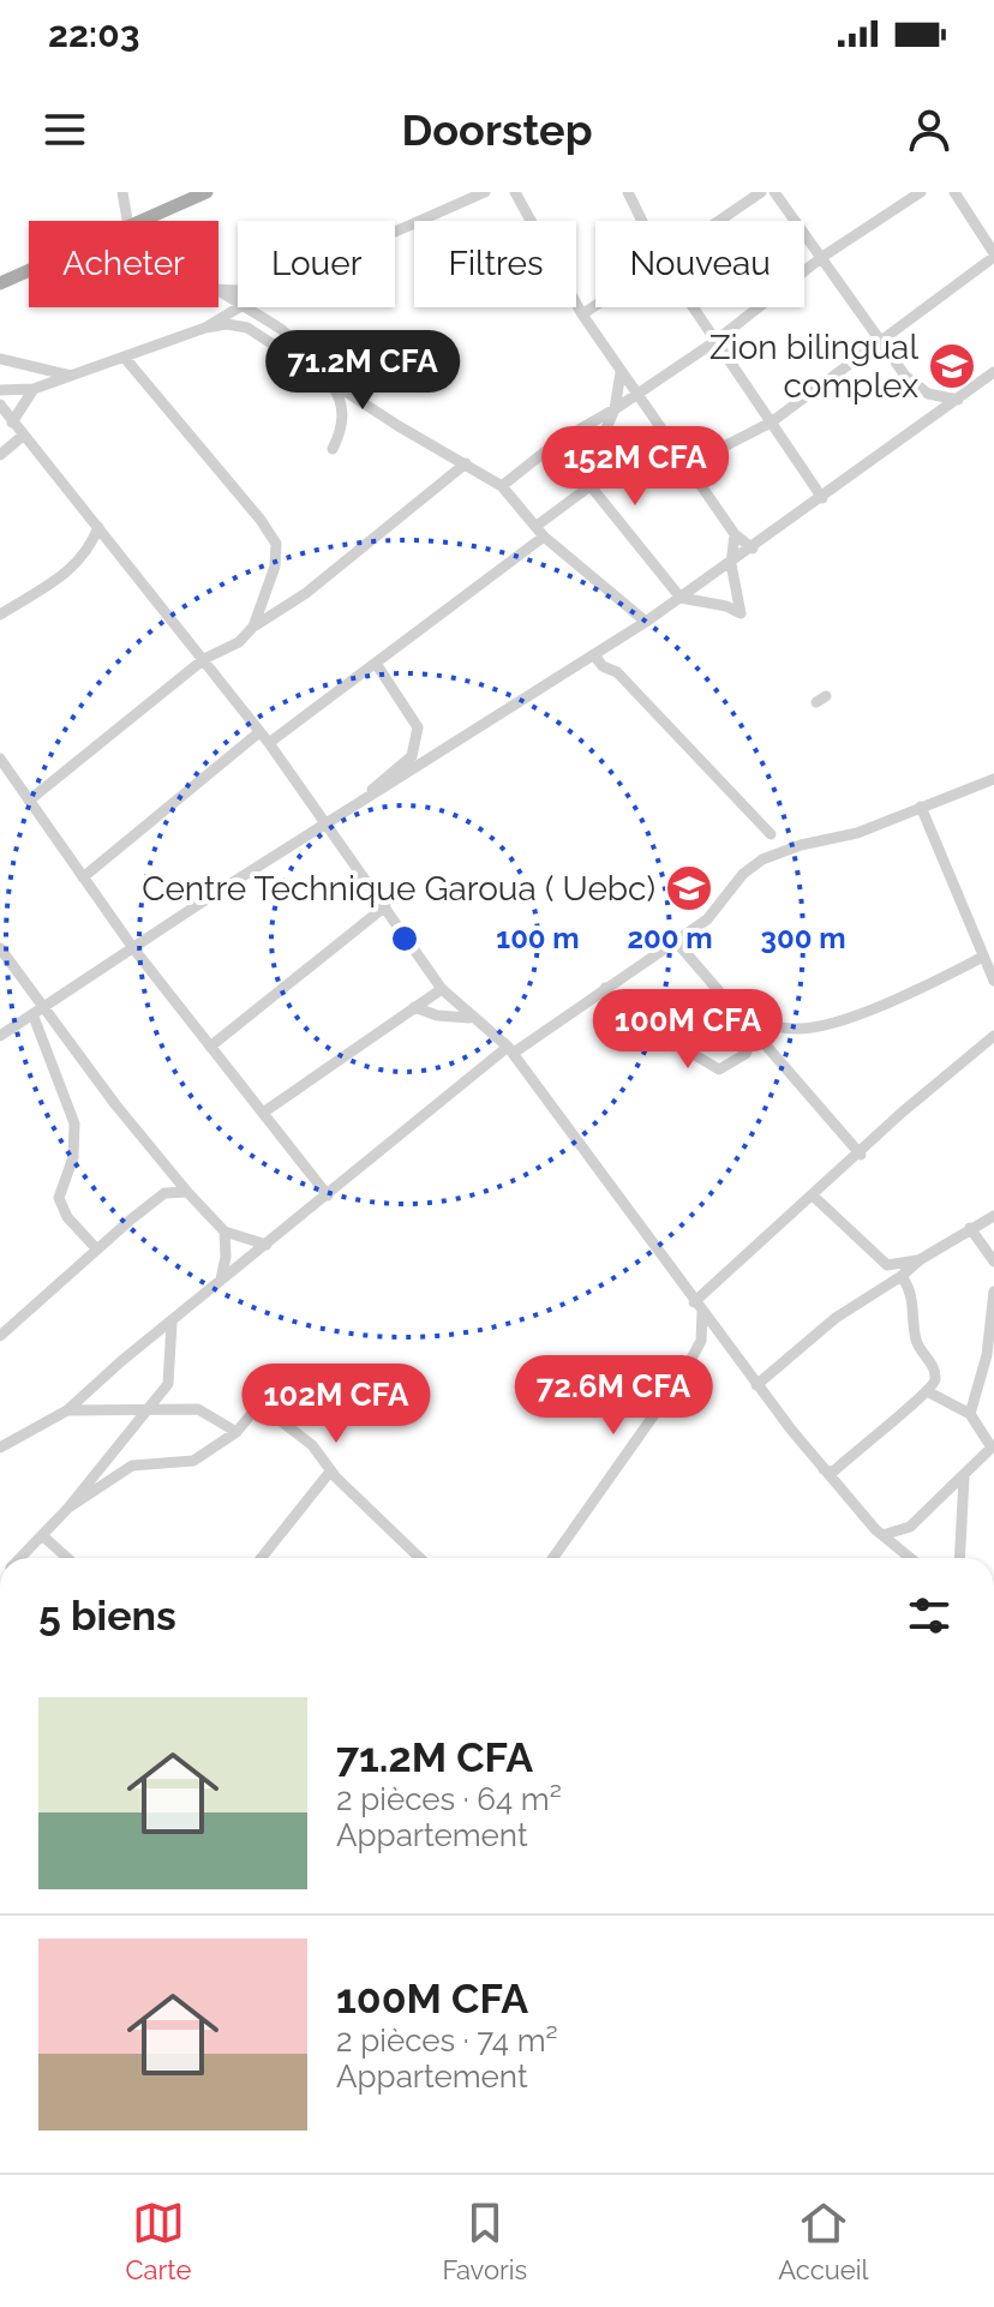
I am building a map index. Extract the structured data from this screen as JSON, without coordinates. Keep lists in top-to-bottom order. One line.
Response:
{"places":{"school or university":["Zion bilingual complex","Centre Technique Garoua ( Uebc)"]},"page":{"status":"22:03","header":"Doorstep","chip":["Acheter","Louer","Filtres","Nouveau"],"price":["71.2M CFA","152M CFA","100M CFA","72.6M CFA","102M CFA"],"heading":"5 biens","list":[{"name":"71.2M CFA","note":"2 pièces · 64 m² · Appartement"},{"name":"100M CFA","note":"2 pièces · 74 m² · Appartement"}],"tabs":["Carte","Favoris","Accueil"]},"rings":["100 m","200 m","300 m"]}
